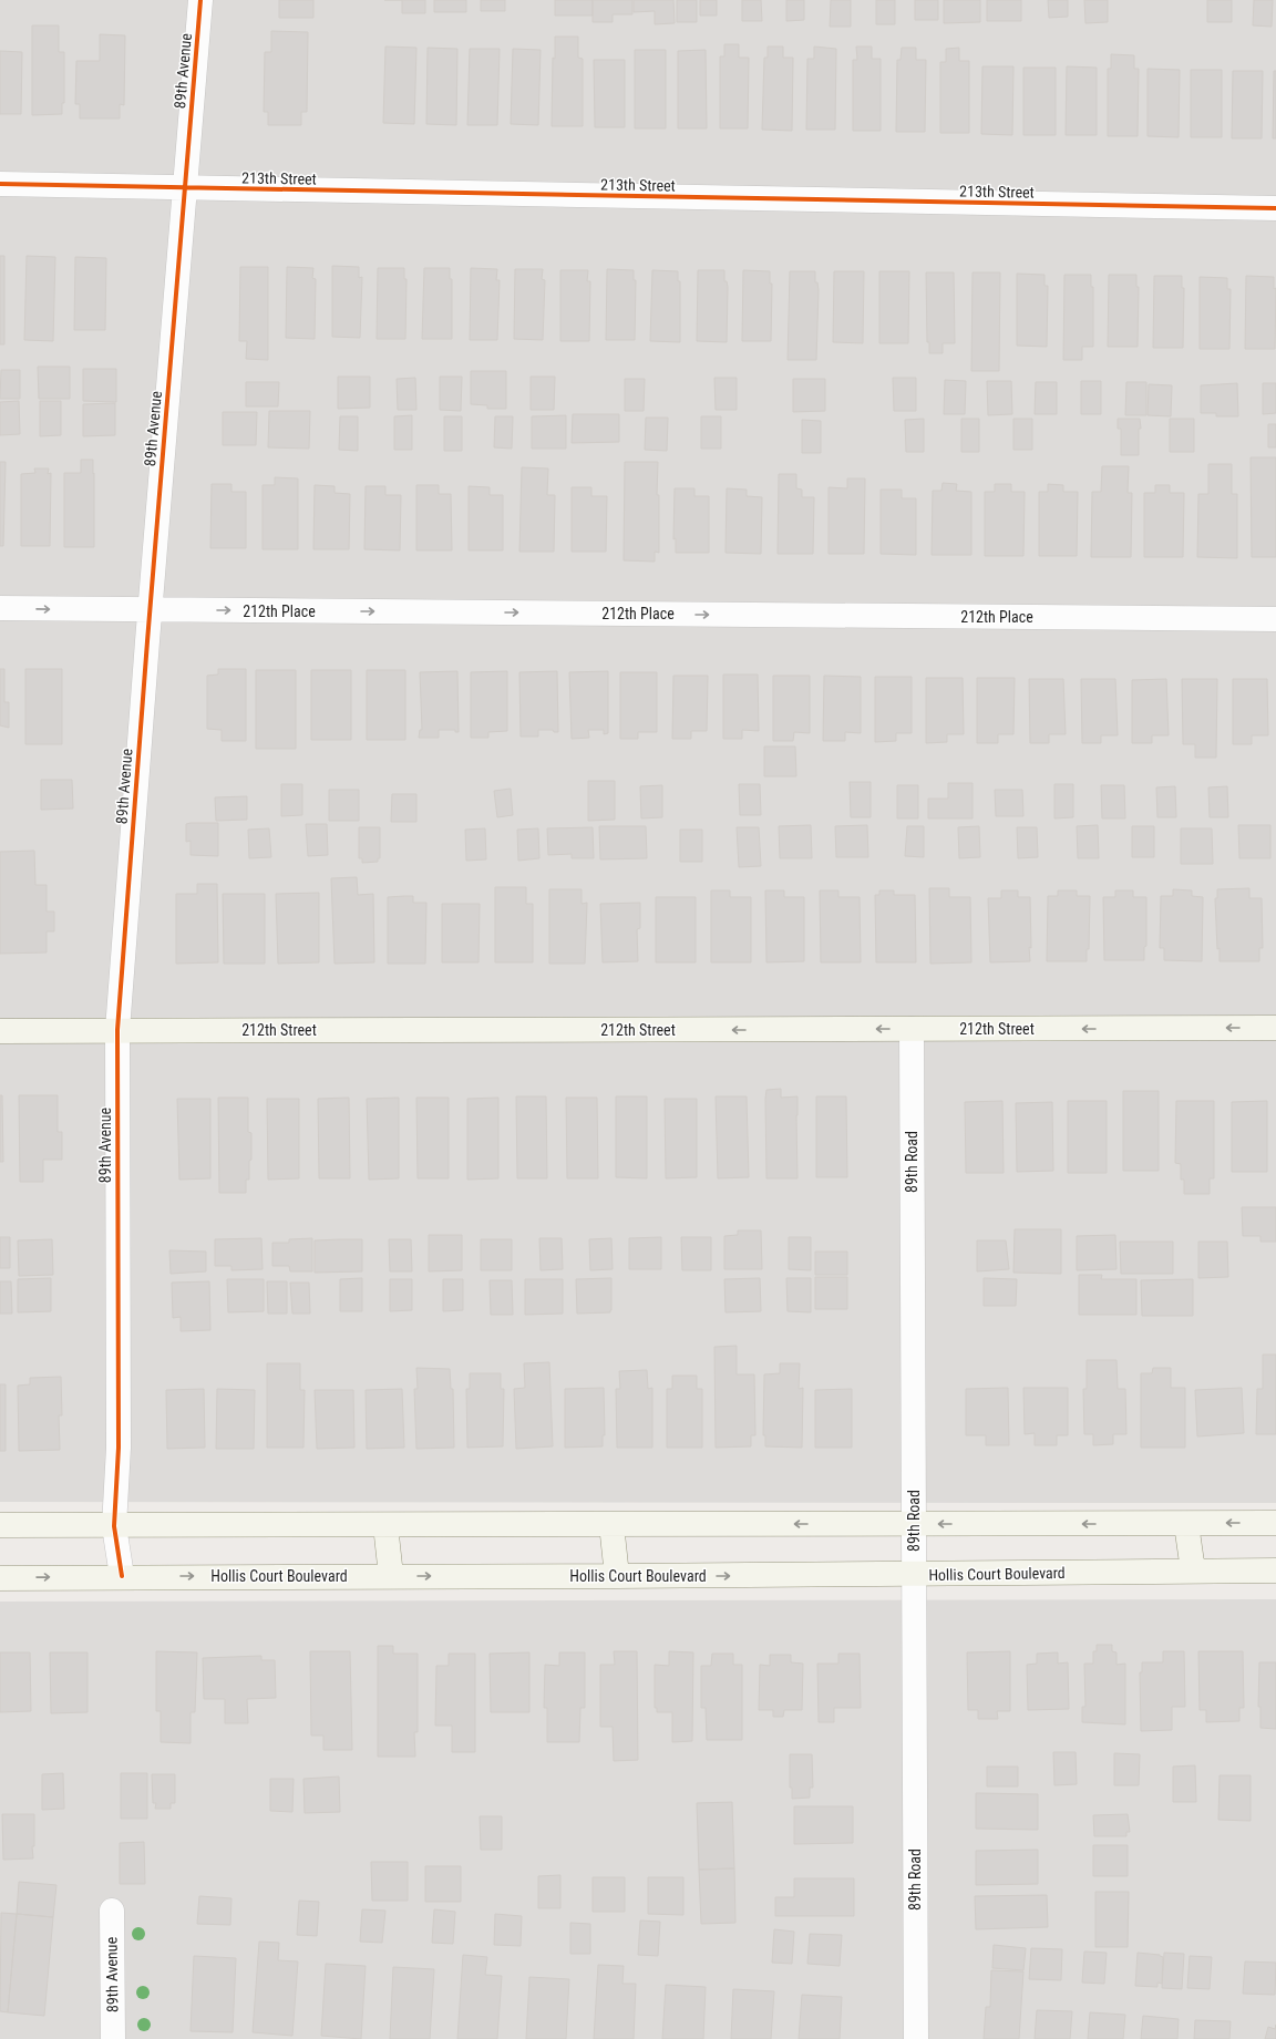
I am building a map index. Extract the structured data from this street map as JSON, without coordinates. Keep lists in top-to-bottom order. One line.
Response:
{"streets":{"main road":["212th Street","Hollis Court Boulevard"],"street":["89th Avenue","213th Street","212th Place","89th Road"]},"crossings":[["89th Avenue","213th Street"],["89th Avenue","212th Place"],["89th Avenue","212th Street"],["89th Avenue","Hollis Court Boulevard"],["212th Street","89th Road"],["89th Road","Hollis Court Boulevard"]],"one_way":["212th Place","212th Street"]}
